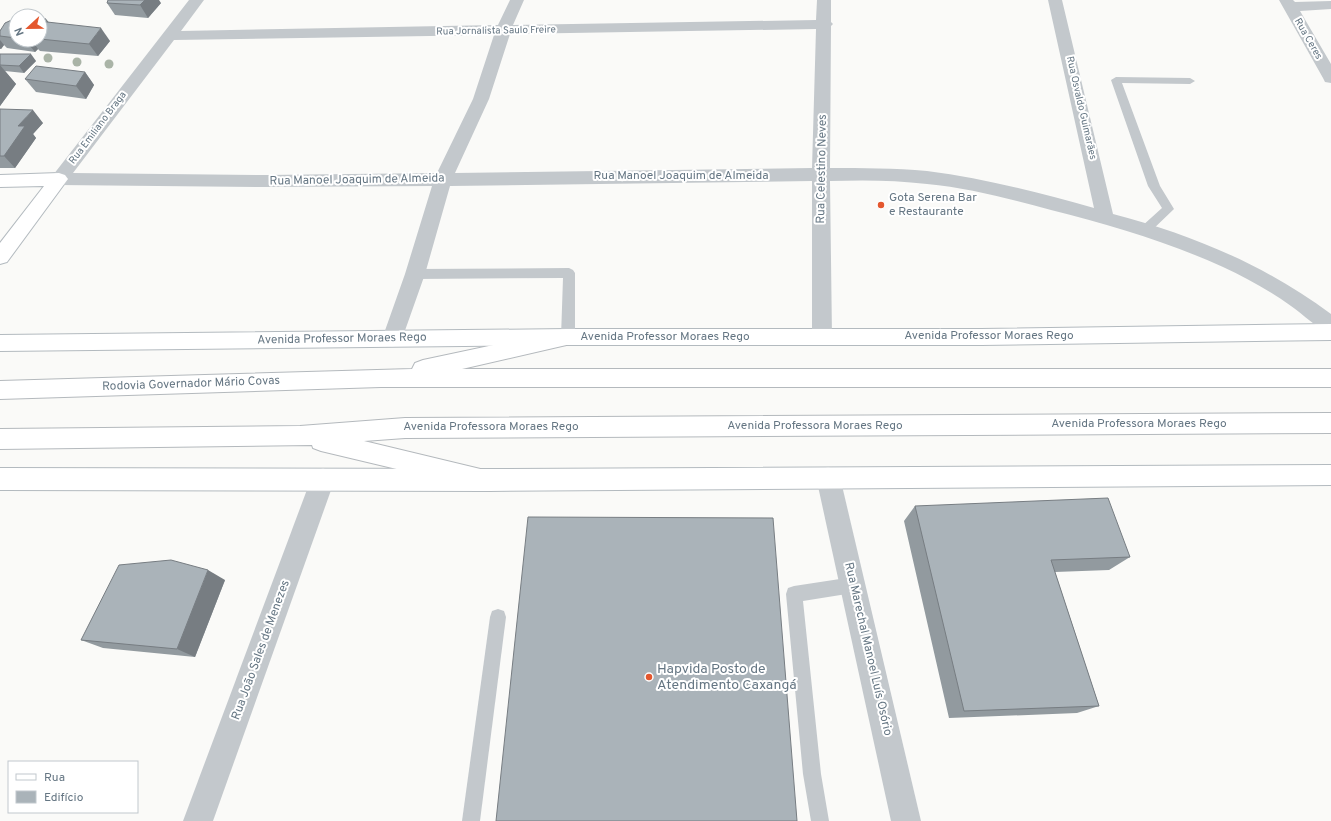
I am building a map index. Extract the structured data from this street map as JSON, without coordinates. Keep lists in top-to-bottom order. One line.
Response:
{"streets":{"main road":["Rua Emiliano Braga","Rua Manoel Joaquim de Almeida","Avenida Professor Moraes Rego","Rodovia Governador Mário Covas","Avenida Professora Moraes Rego"],"street":["Rua Jornalista Saulo Freire","Rua Ceres","Rua Osvaldo Guimarães","Rua Celestino Neves","Rua Marechal Manoel Luís Osório","Rua João Sales de Menezes"]},"crossings":[["Rua Jornalista Saulo Freire","Rua Emiliano Braga"],["Rua Jornalista Saulo Freire","Rua Celestino Neves"],["Rua Osvaldo Guimarães","Rua Manoel Joaquim de Almeida"],["Rua Emiliano Braga","Rua Manoel Joaquim de Almeida"],["Rua Celestino Neves","Rua Manoel Joaquim de Almeida"],["Rua Celestino Neves","Avenida Professor Moraes Rego"]],"places":["Gota Serena Bar e Restaurante","Hapvida Posto de Atendimento Caxangá"],"legend":["Rua","Edifício"],"north":"left"}
